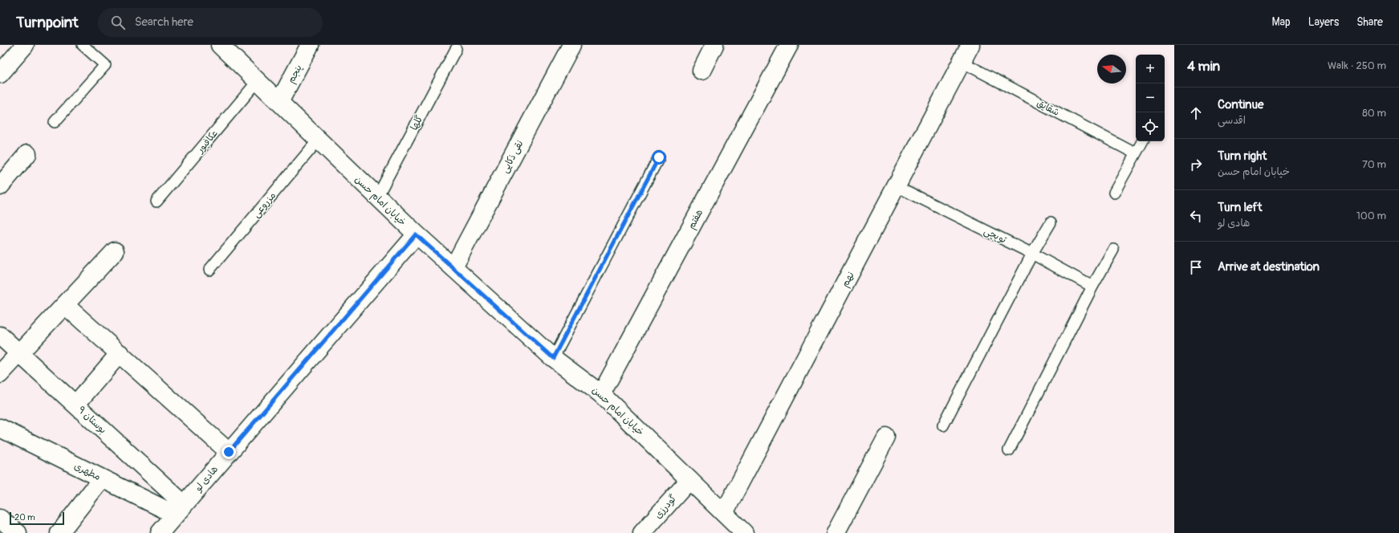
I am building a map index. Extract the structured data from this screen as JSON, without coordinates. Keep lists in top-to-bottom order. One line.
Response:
{"streets":{"street":["پنجم","نقی ذکایی","خیابان امام حسن","هفتم","نهم","بوستان ۹","مطهری","هادی لو","گودرزی"],"lane":["شقایق","گلها","عکافپور","مزروعی","توپچی"]},"crossings":[["پنجم","خیابان امام حسن"],["شقایق","نهم"],["گلها","خیابان امام حسن"],["عکافپور","خیابان امام حسن"],["نقی ذکایی","خیابان امام حسن"],["خیابان امام حسن","مزروعی"],["خیابان امام حسن","هفتم"],["خیابان امام حسن","نهم"],["خیابان امام حسن","هادی لو"],["خیابان امام حسن","گودرزی"],["توپچی","نهم"],["بوستان ۹","مطهری"],["بوستان ۹","هادی لو"],["مطهری","هادی لو"]],"scale_bar":"20 m","north":"left","page":{"header":"Turnpoint","search":"Search here","nav":["Map","Layers","Share"],"heading":["4 min","Walk · 250 m"],"map_buttons":["+","−"],"list":[["Continue","اقدسی","80 m"],["Turn right","خیابان امام حسن","70 m"],["Turn left","هادی لو","100 m"],"Arrive at destination"],"scale":"20 m"}}
